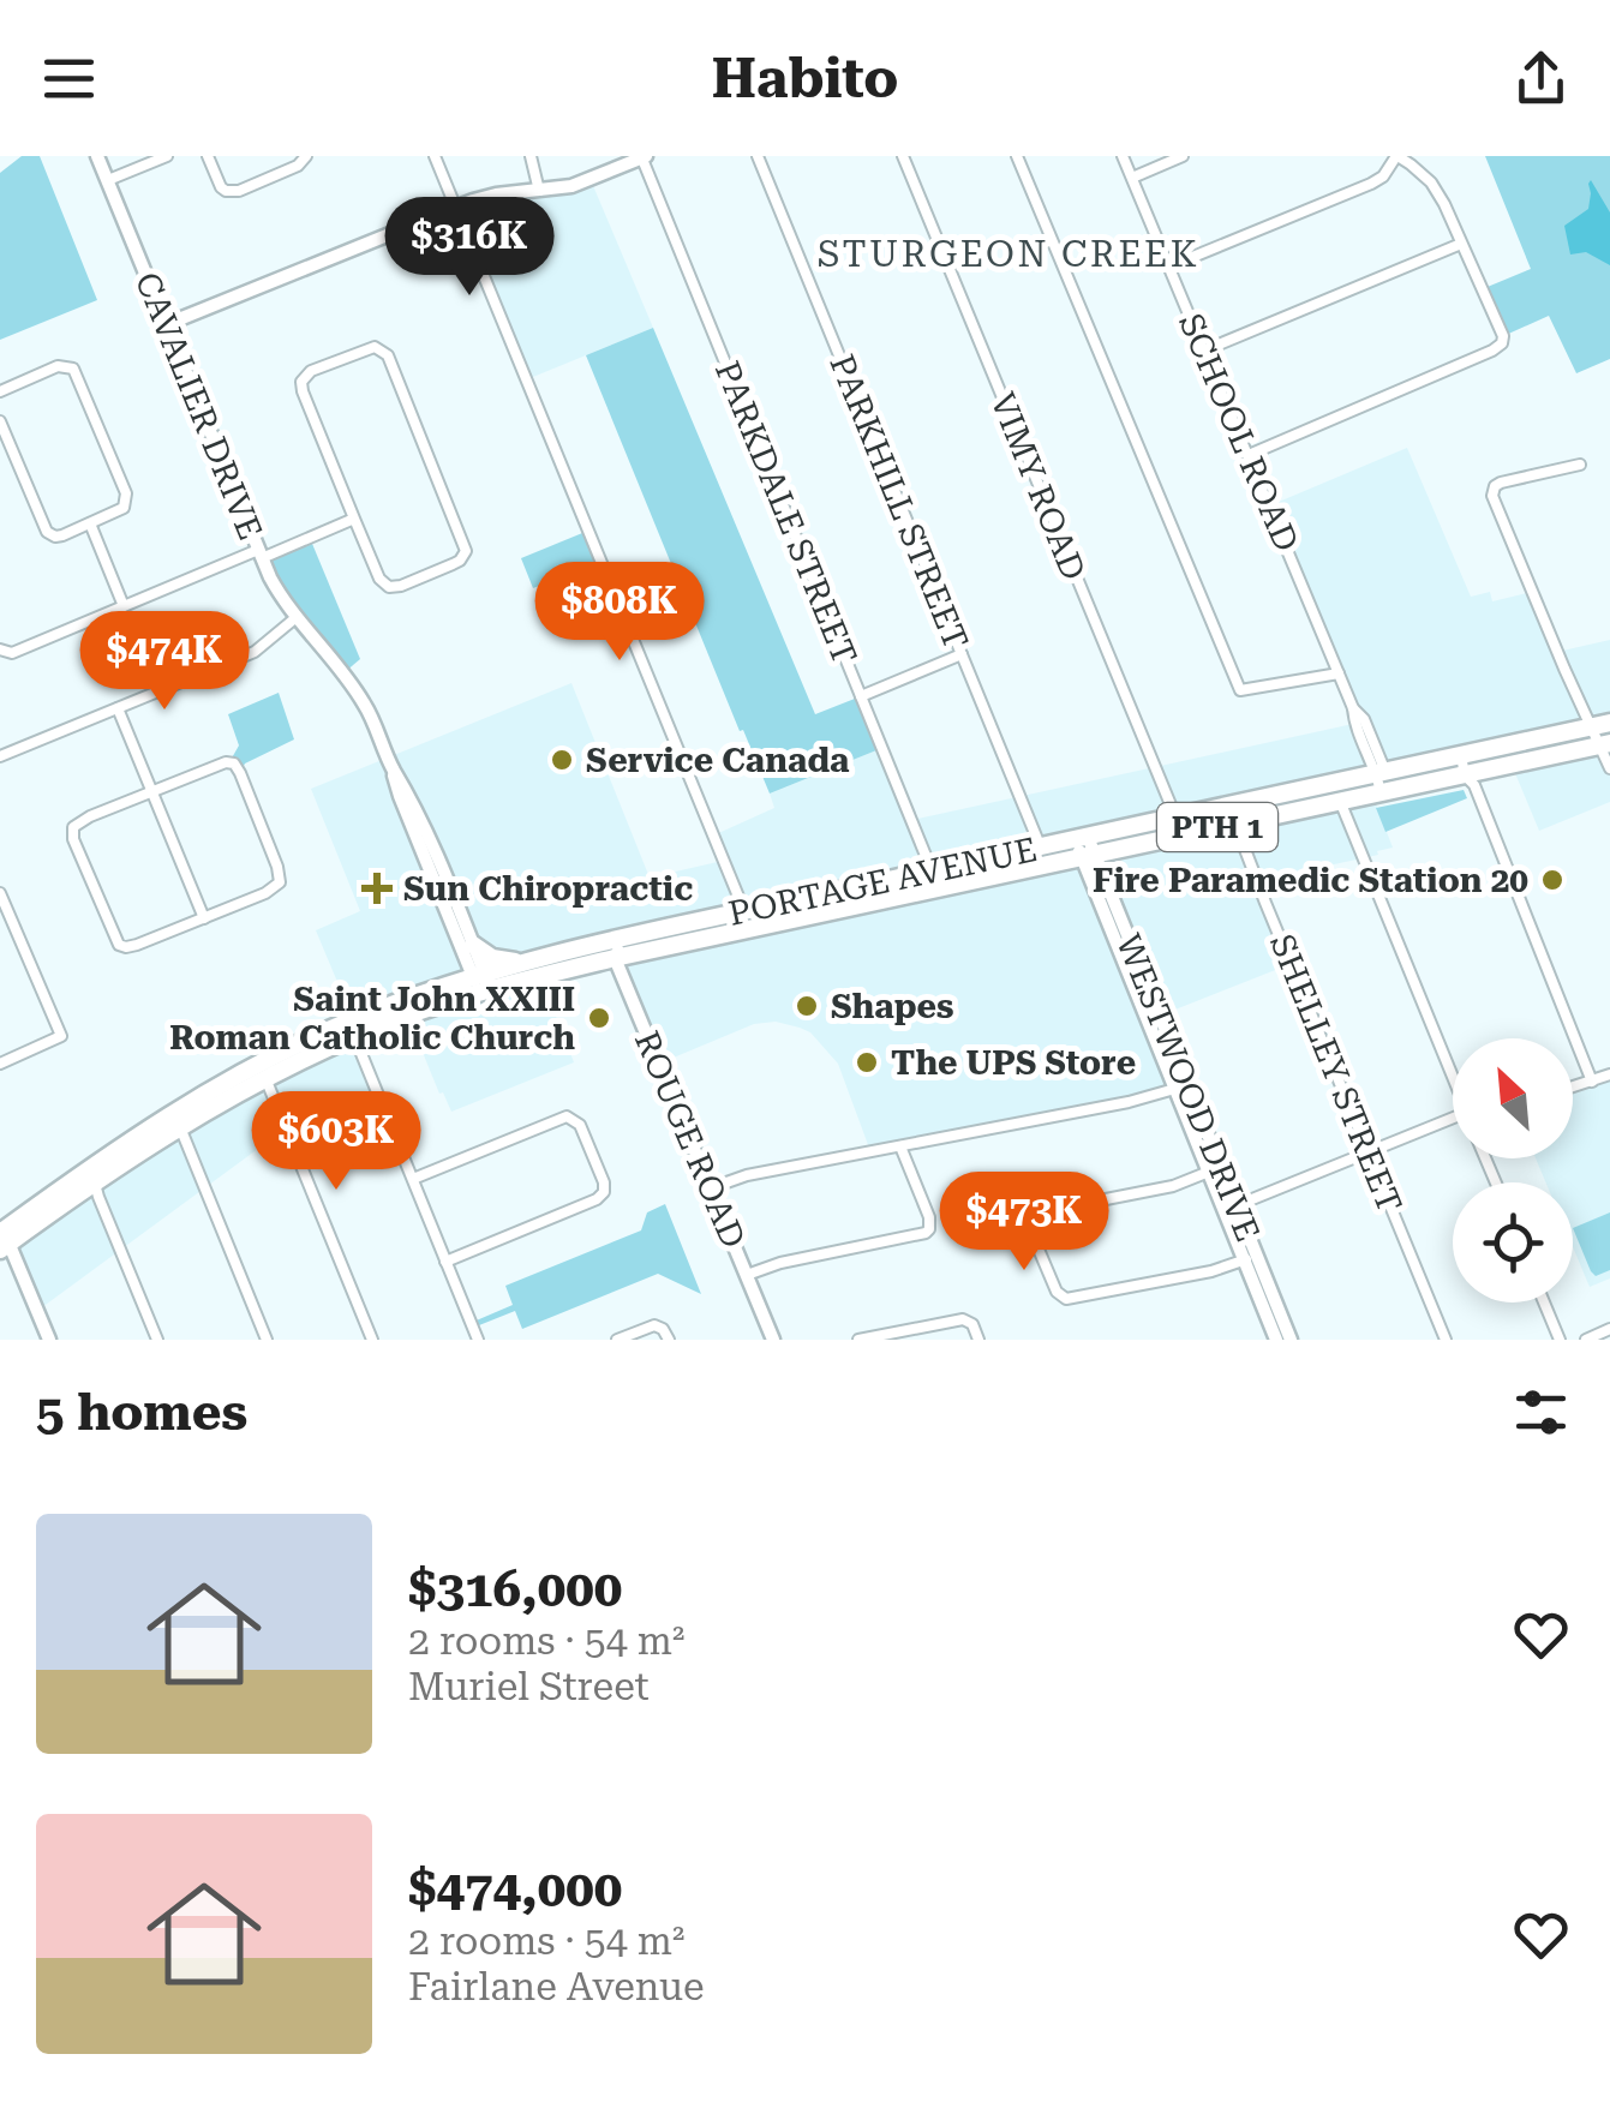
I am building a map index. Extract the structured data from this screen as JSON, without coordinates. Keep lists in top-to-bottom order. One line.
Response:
{"streets":{"highway":["PTH 1","PORTAGE AVENUE"],"street":["CAVALIER DRIVE","SCHOOL ROAD","VIMY ROAD","PARKHILL STREET","PARKDALE STREET","SHELLEY STREET","WESTWOOD DRIVE","ROUGE ROAD"]},"crossings":[["CAVALIER DRIVE","PORTAGE AVENUE"],["SCHOOL ROAD","PORTAGE AVENUE"],["VIMY ROAD","PORTAGE AVENUE"],["PARKHILL STREET","PORTAGE AVENUE"],["PARKDALE STREET","PORTAGE AVENUE"],["PORTAGE AVENUE","SHELLEY STREET"],["PORTAGE AVENUE","WESTWOOD DRIVE"],["PORTAGE AVENUE","ROUGE ROAD"]],"districts":["STURGEON CREEK"],"places":{"other":["Service Canada","Fire Paramedic Station 20","Shapes","Saint John XXIII Roman Catholic Church","The UPS Store"],"health":["Sun Chiropractic"]},"north":"top left","page":{"header":"Habito","price":["$316K","$808K","$474K","$603K","$473K"],"heading":"5 homes","list":[{"name":"$316,000","note":"2 rooms · 54 m² · Muriel Street"},{"name":"$474,000","note":"2 rooms · 54 m² · Fairlane Avenue"}]}}
